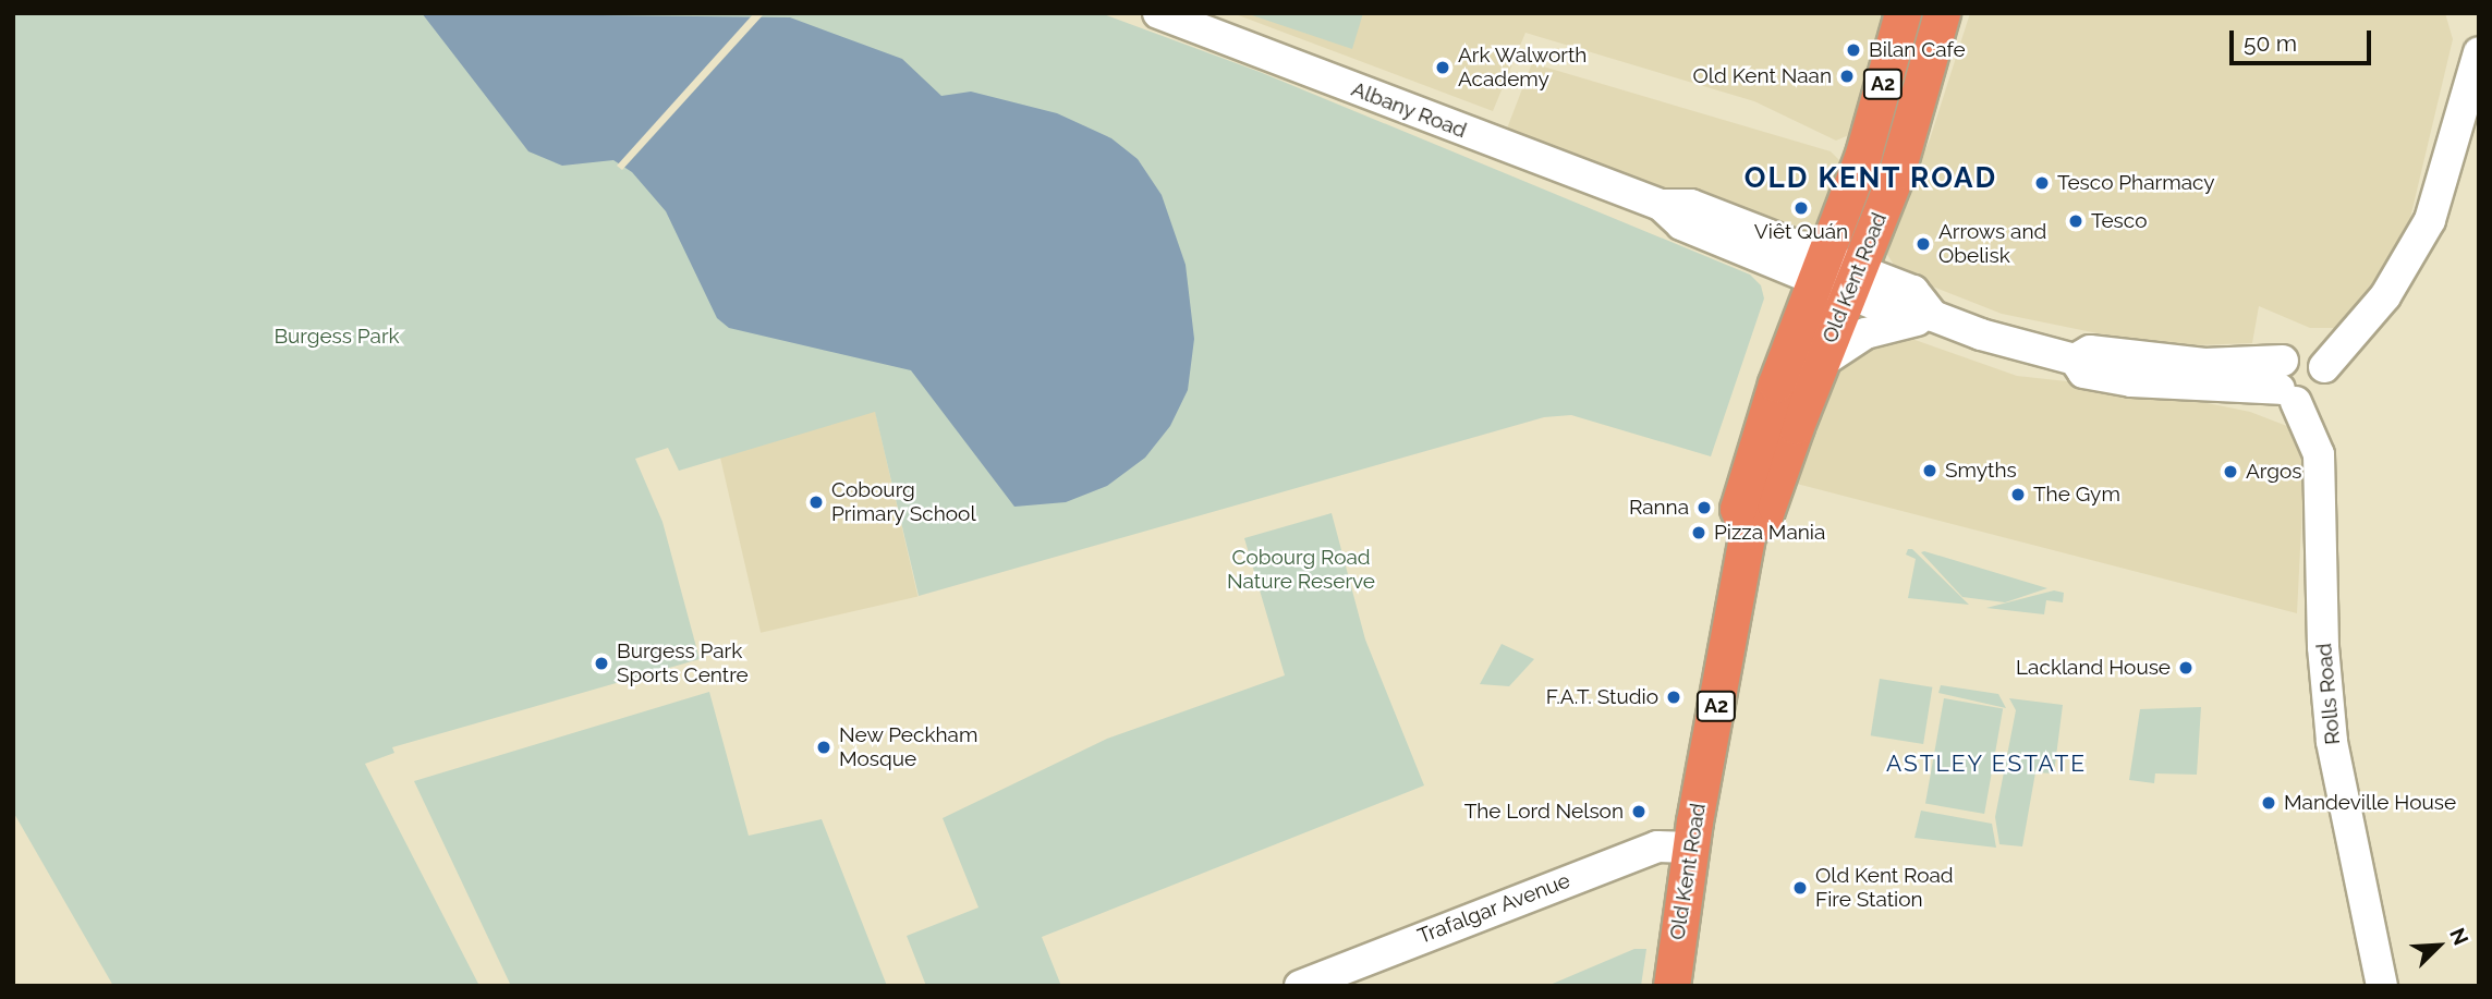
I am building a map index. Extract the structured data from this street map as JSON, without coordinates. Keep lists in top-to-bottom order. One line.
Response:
{"streets":{"highway":["A2","Old Kent Road"],"main road":["Albany Road","Rolls Road","Trafalgar Avenue"]},"crossings":[["Albany Road","Old Kent Road"],["Old Kent Road","Trafalgar Avenue"]],"districts":["OLD KENT ROAD","ASTLEY ESTATE"],"parks":["Burgess Park","Cobourg Road Nature Reserve"],"places":["Bilan Cafe","Ark Walworth Academy","Old Kent Naan","Tesco Pharmacy","Viêt Quán","Tesco","Arrows and Obelisk","Smyths","Argos","The Gym","Cobourg Primary School","Ranna","Pizza Mania","Burgess Park Sports Centre","Lackland House","F.A.T. Studio","New Peckham Mosque","Mandeville House","The Lord Nelson","Old Kent Road Fire Station"],"scale_bar":"50 m","north":"top right"}
